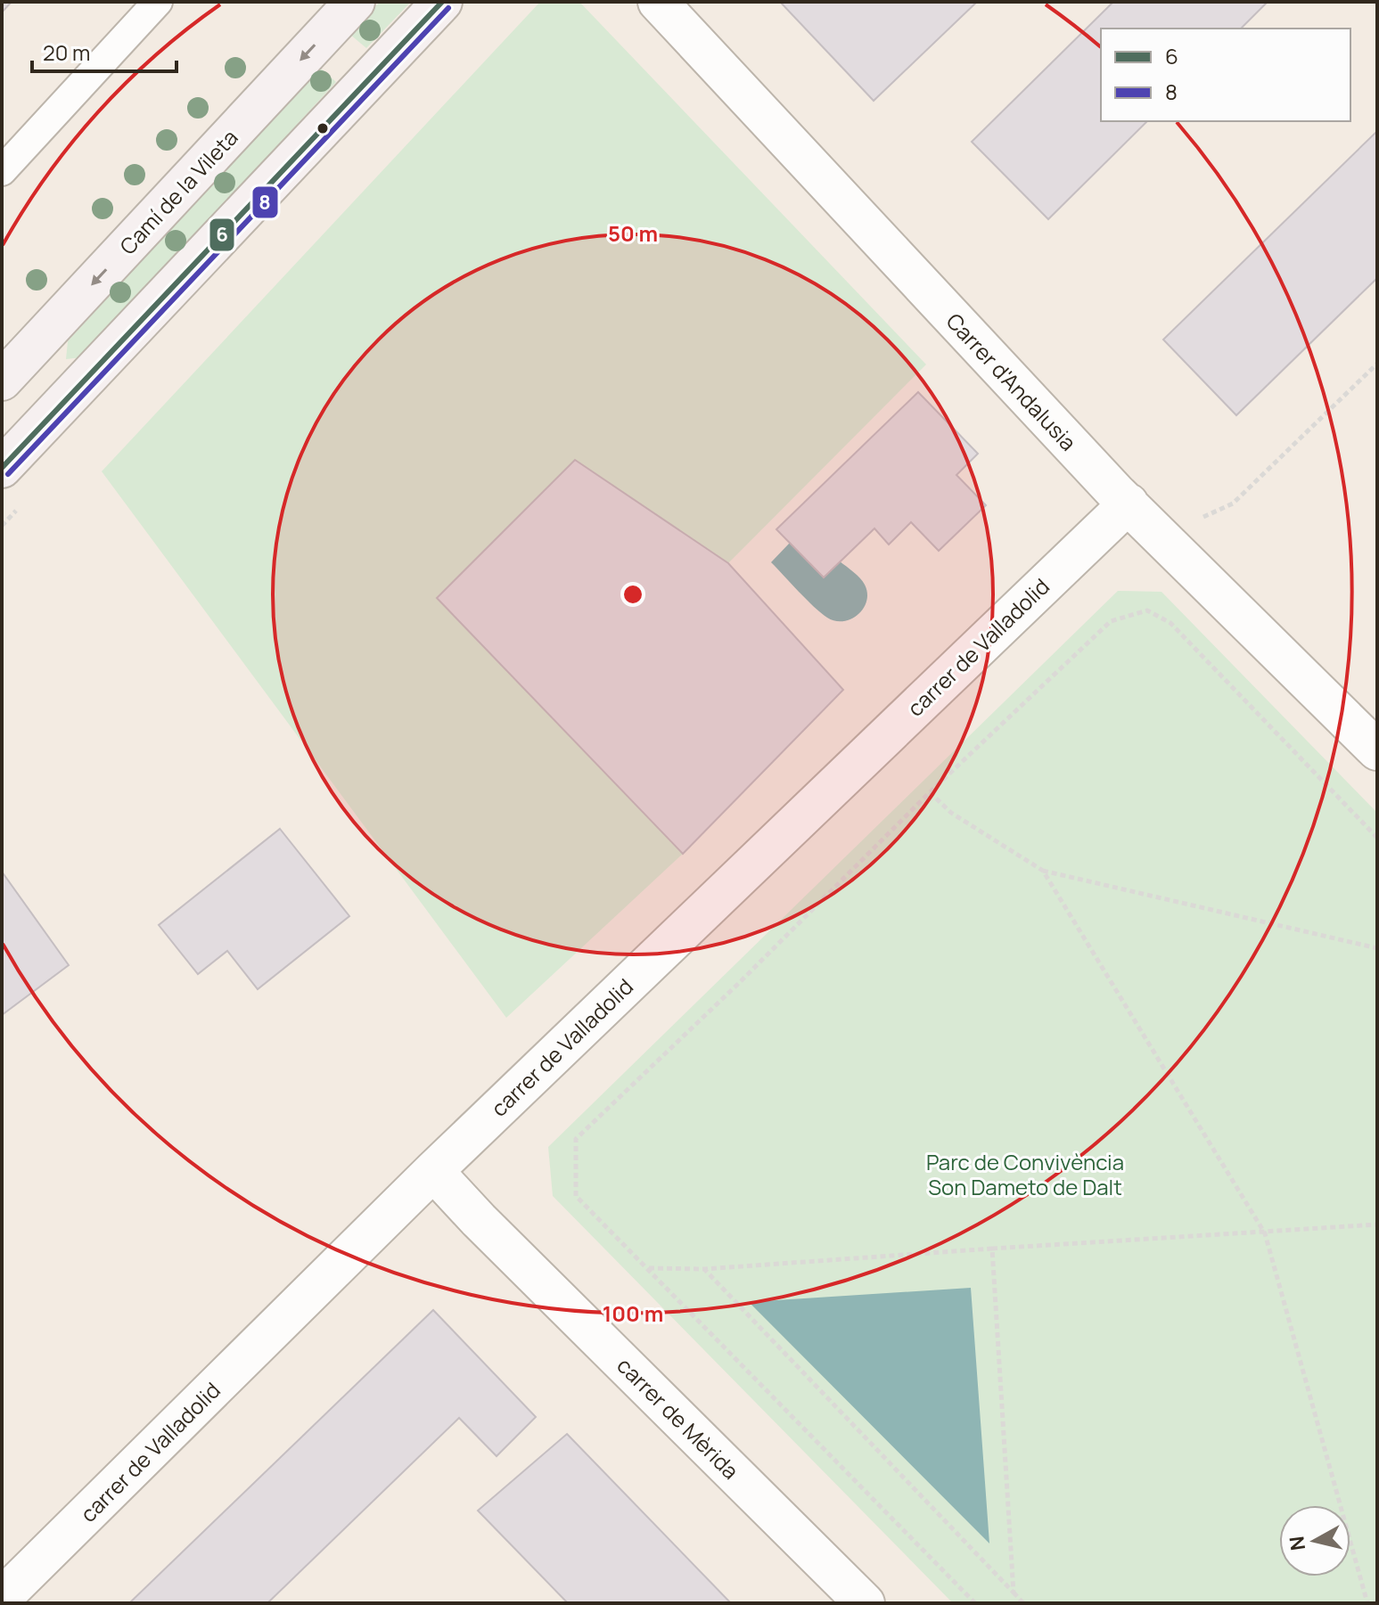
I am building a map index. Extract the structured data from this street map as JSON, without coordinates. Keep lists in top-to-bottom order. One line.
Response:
{"streets":{"street":["Camí de la Vileta","Carrer d'Andalusia","carrer de Valladolid","carrer de Mèrida"]},"crossings":[["Carrer d'Andalusia","carrer de Valladolid"],["carrer de Valladolid","carrer de Mèrida"]],"parks":["Parc de Convivència Son Dameto de Dalt"],"lines":["transit line 6","transit line 8"],"legend":["6","8"],"scale_bar":"20 m","north":"left","rings":["50 m","100 m"]}
